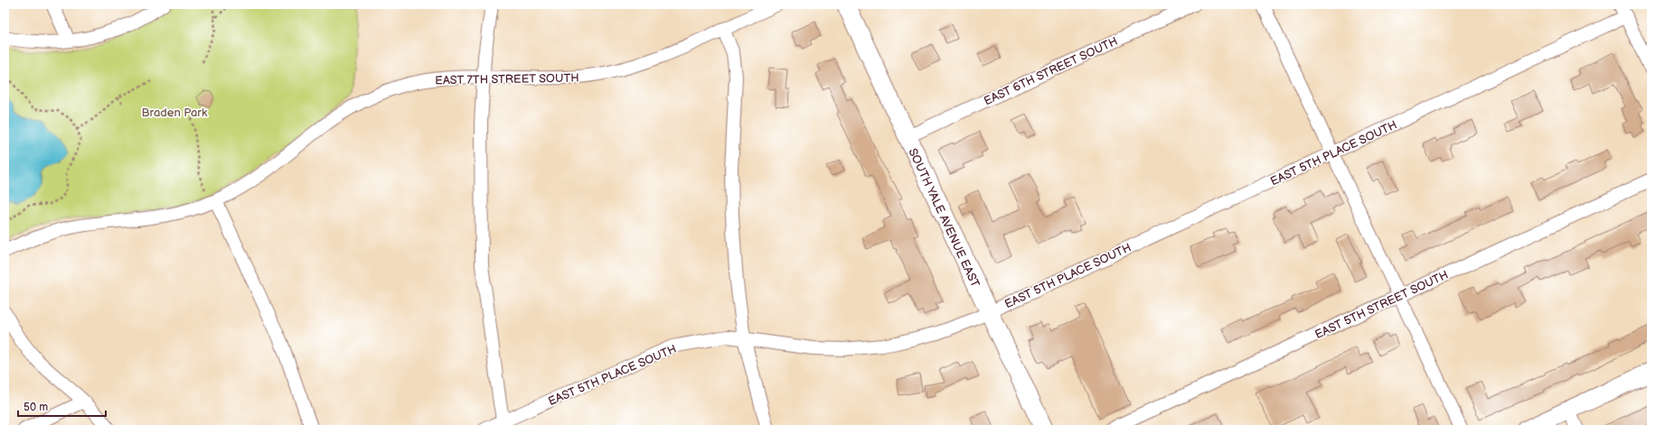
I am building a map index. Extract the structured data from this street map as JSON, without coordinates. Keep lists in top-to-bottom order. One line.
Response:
{"streets":{"main road":["SOUTH YALE AVENUE EAST"],"street":["EAST 6TH STREET SOUTH","EAST 7TH STREET SOUTH","EAST 5TH PLACE SOUTH","EAST 5TH STREET SOUTH"]},"crossings":[["EAST 6TH STREET SOUTH","SOUTH YALE AVENUE EAST"],["EAST 5TH PLACE SOUTH","SOUTH YALE AVENUE EAST"]],"parks":["Braden Park"],"scale_bar":"50 m"}
